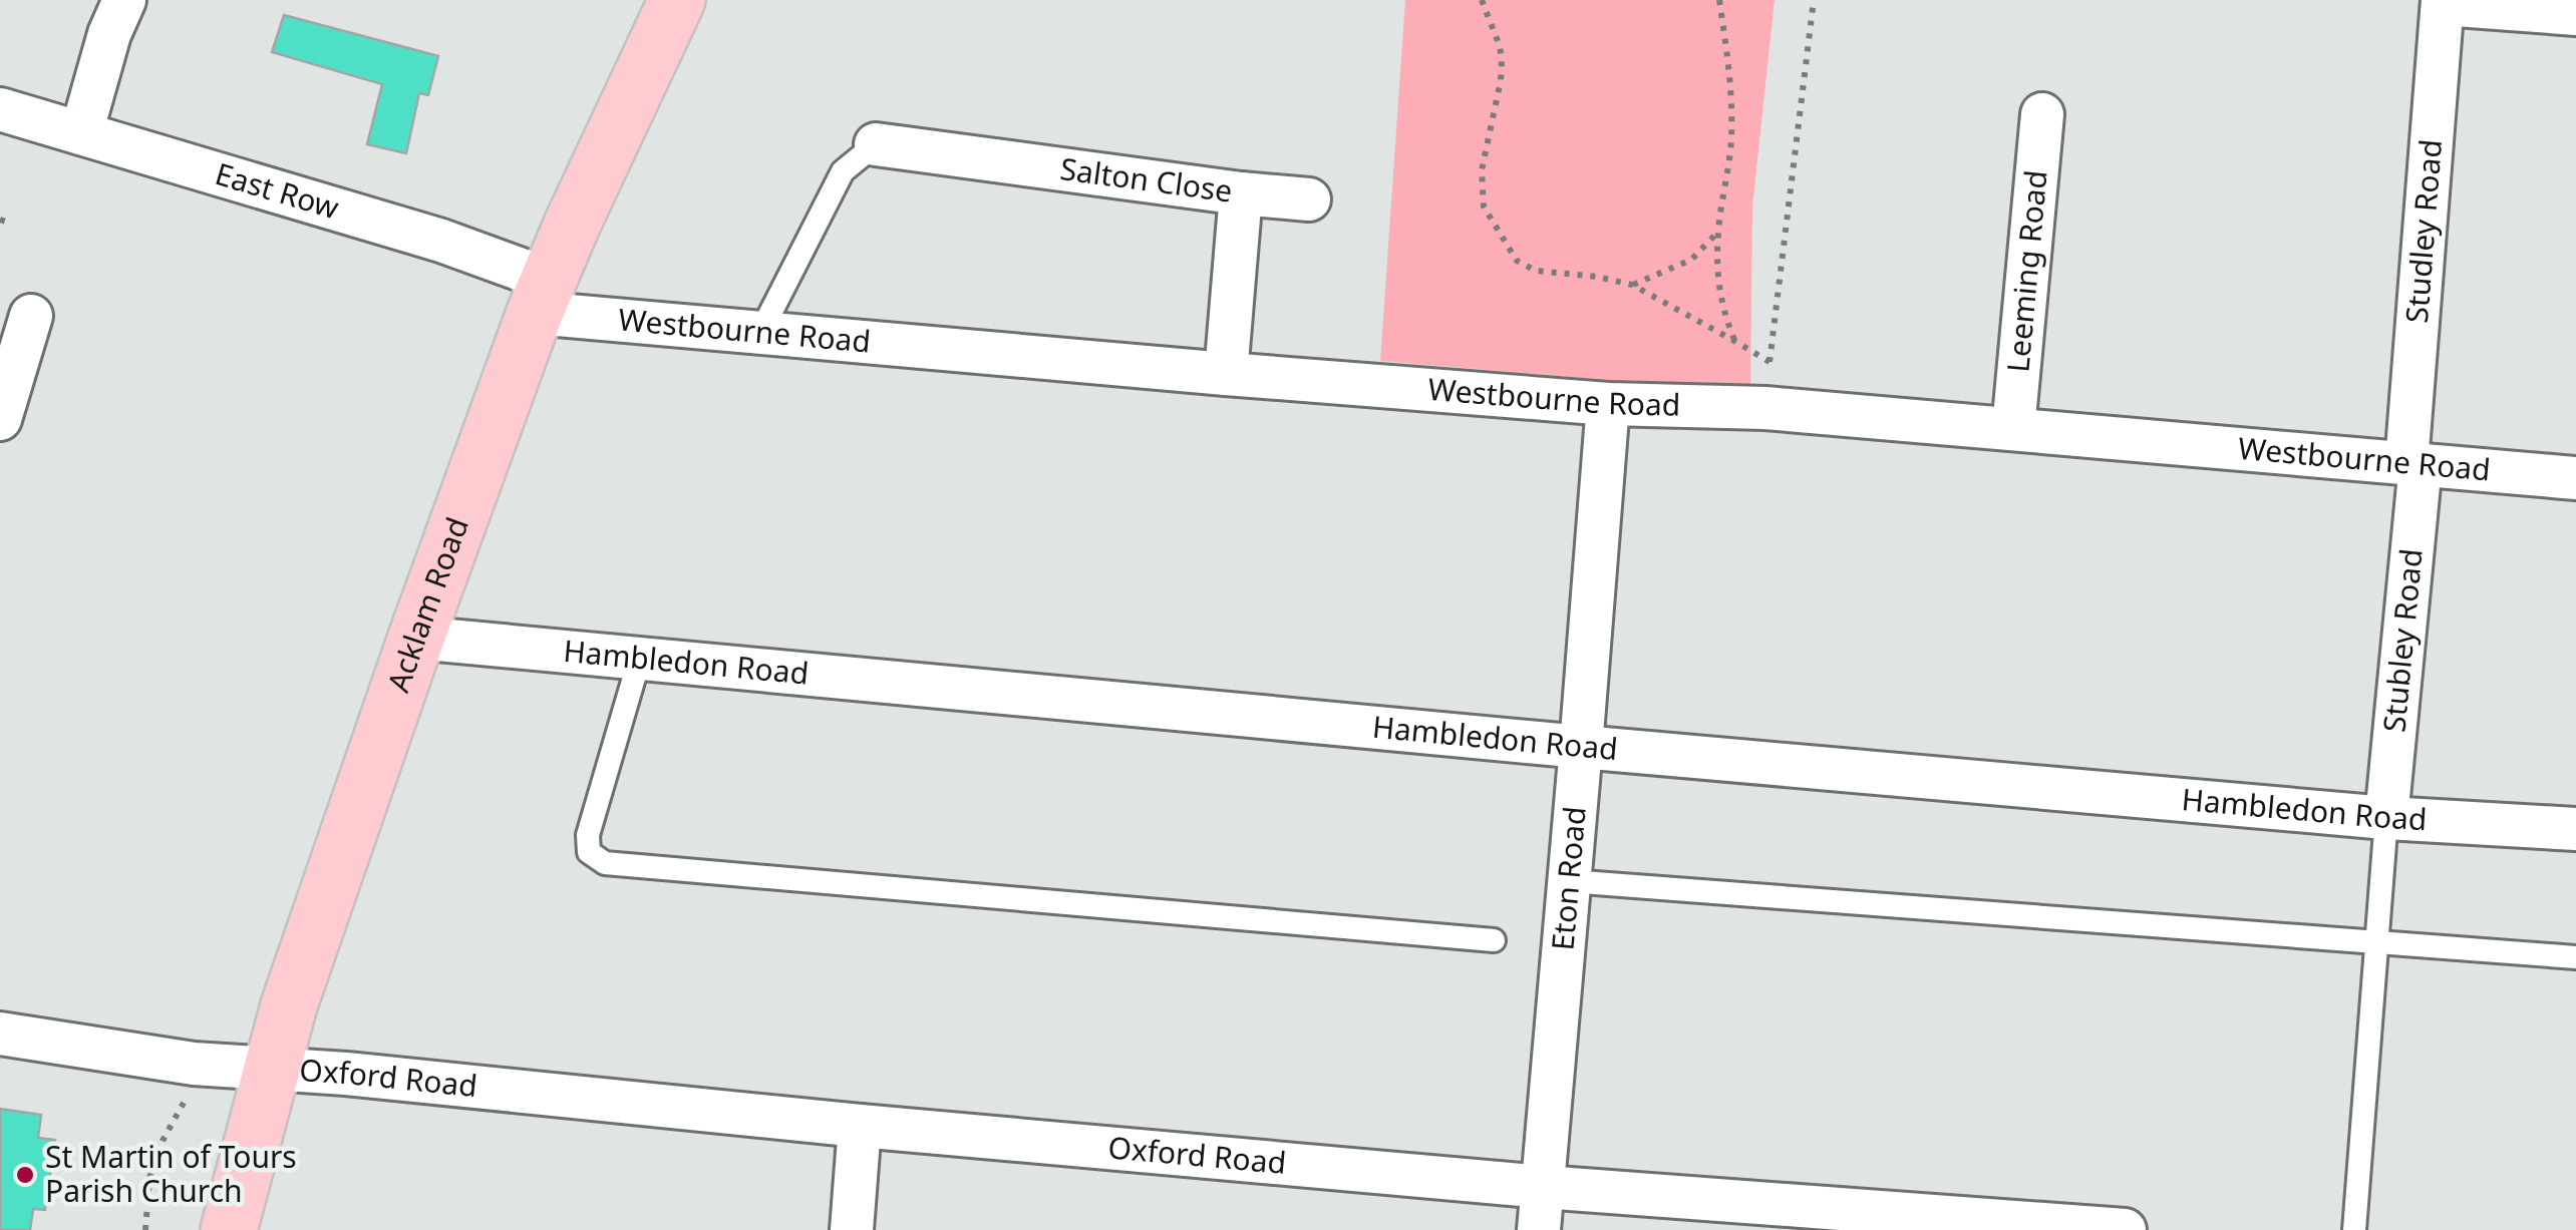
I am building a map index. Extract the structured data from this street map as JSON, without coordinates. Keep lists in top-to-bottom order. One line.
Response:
{"streets":{"main road":["Acklam Road"],"street":["Salton Close","East Row","Studley Road","Leeming Road","Westbourne Road","Stubley Road","Hambledon Road","Eton Road","Oxford Road"]},"crossings":[["Salton Close","Westbourne Road"],["East Row","Westbourne Road"],["East Row","Acklam Road"],["Studley Road","Westbourne Road"],["Studley Road","Stubley Road"],["Leeming Road","Westbourne Road"],["Westbourne Road","Acklam Road"],["Westbourne Road","Stubley Road"],["Westbourne Road","Eton Road"],["Acklam Road","Hambledon Road"],["Acklam Road","Oxford Road"],["Stubley Road","Hambledon Road"],["Hambledon Road","Eton Road"],["Eton Road","Oxford Road"]],"places":["St Martin of Tours Parish Church"]}
